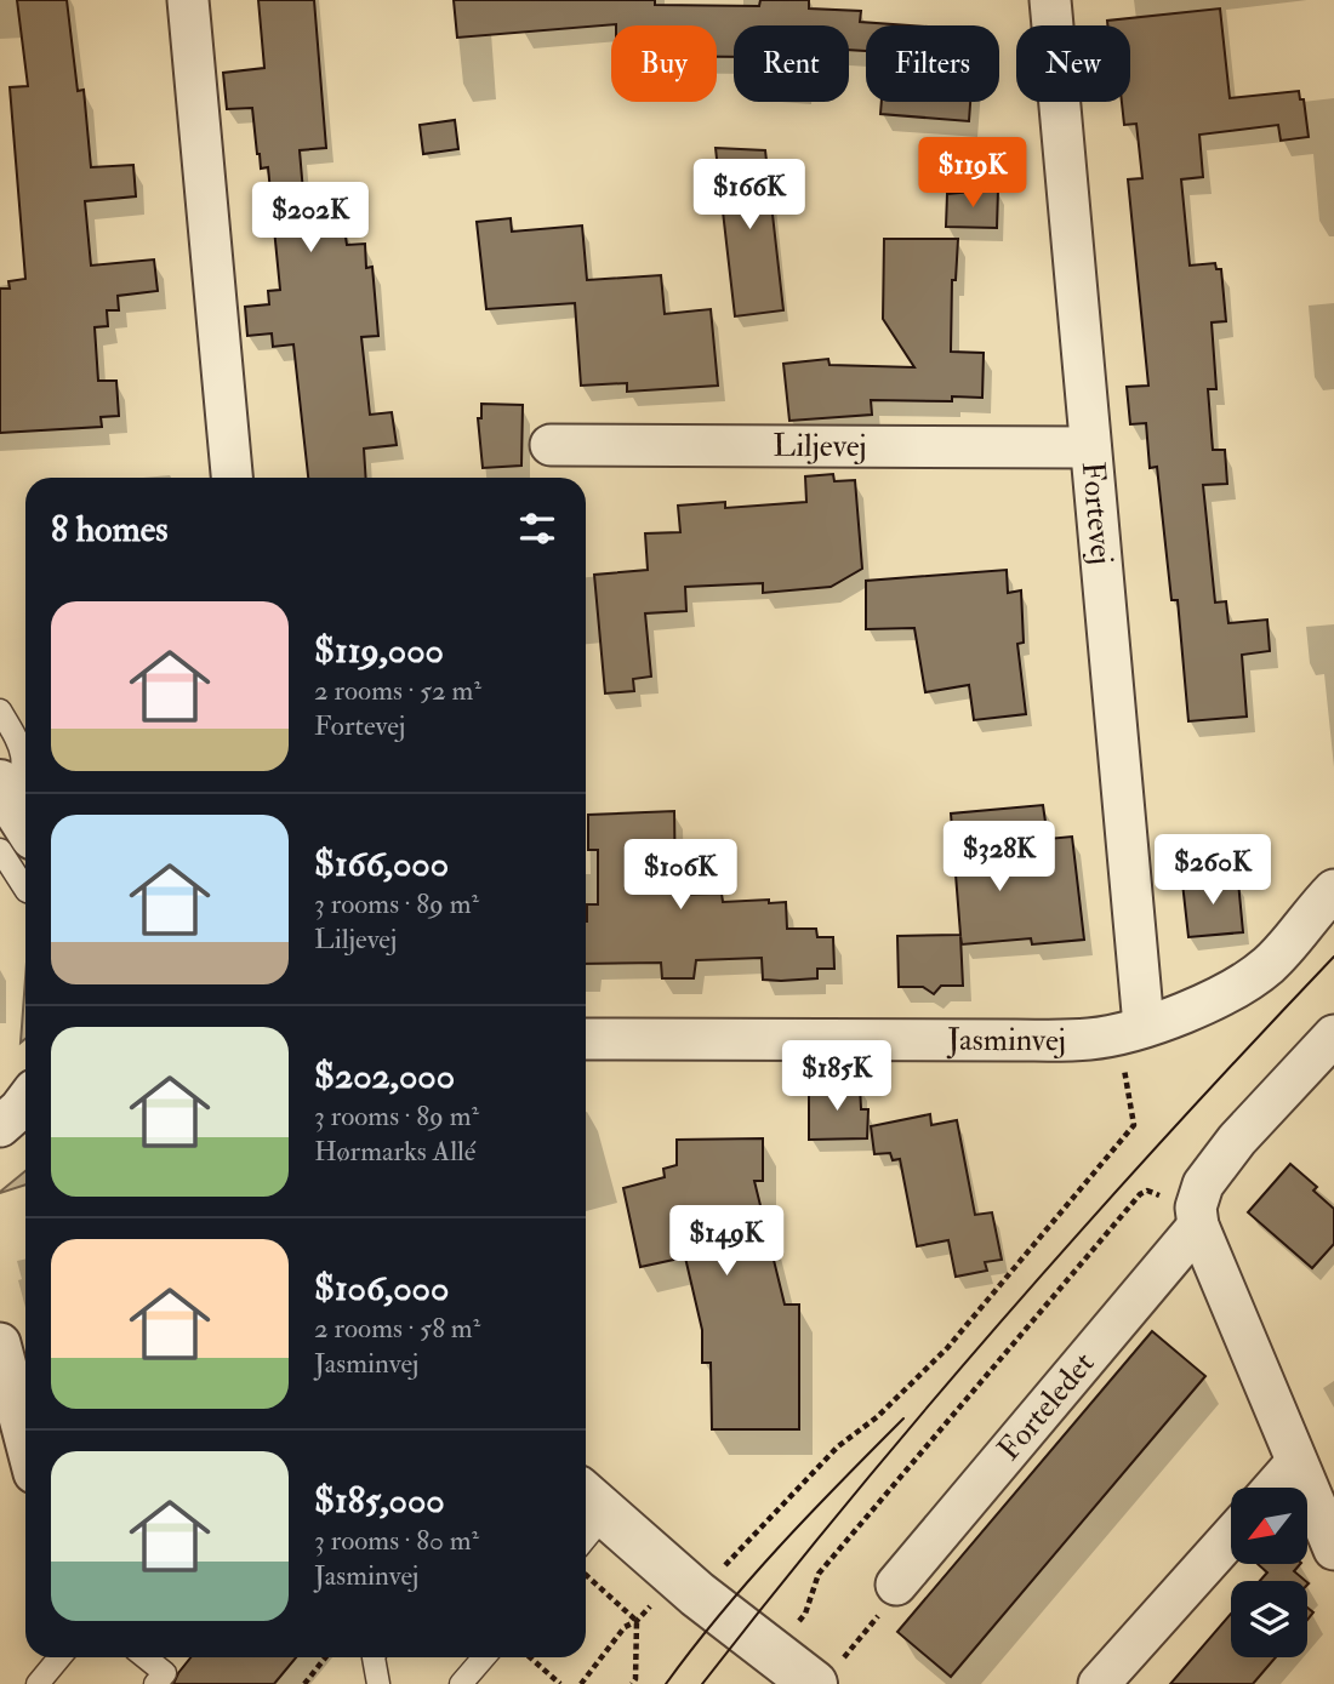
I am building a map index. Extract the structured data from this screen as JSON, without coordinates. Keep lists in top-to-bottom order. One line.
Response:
{"streets":{"street":["Liljevej","Fortevej","Jasminvej","Forteledet"]},"crossings":[["Liljevej","Fortevej"],["Fortevej","Jasminvej"]],"north":"bottom left","page":{"chip":["Buy","Rent","Filters","New"],"price":["$119K","$166K","$202K","$328K","$260K","$106K","$185K","$149K"],"heading":"8 homes","list":[{"name":"$119,000","note":"2 rooms · 52 m² · Fortevej"},{"name":"$166,000","note":"3 rooms · 89 m² · Liljevej"},{"name":"$202,000","note":"3 rooms · 89 m² · Hørmarks Allé"},{"name":"$106,000","note":"2 rooms · 58 m² · Jasminvej"},{"name":"$185,000","note":"3 rooms · 80 m² · Jasminvej"}]}}
